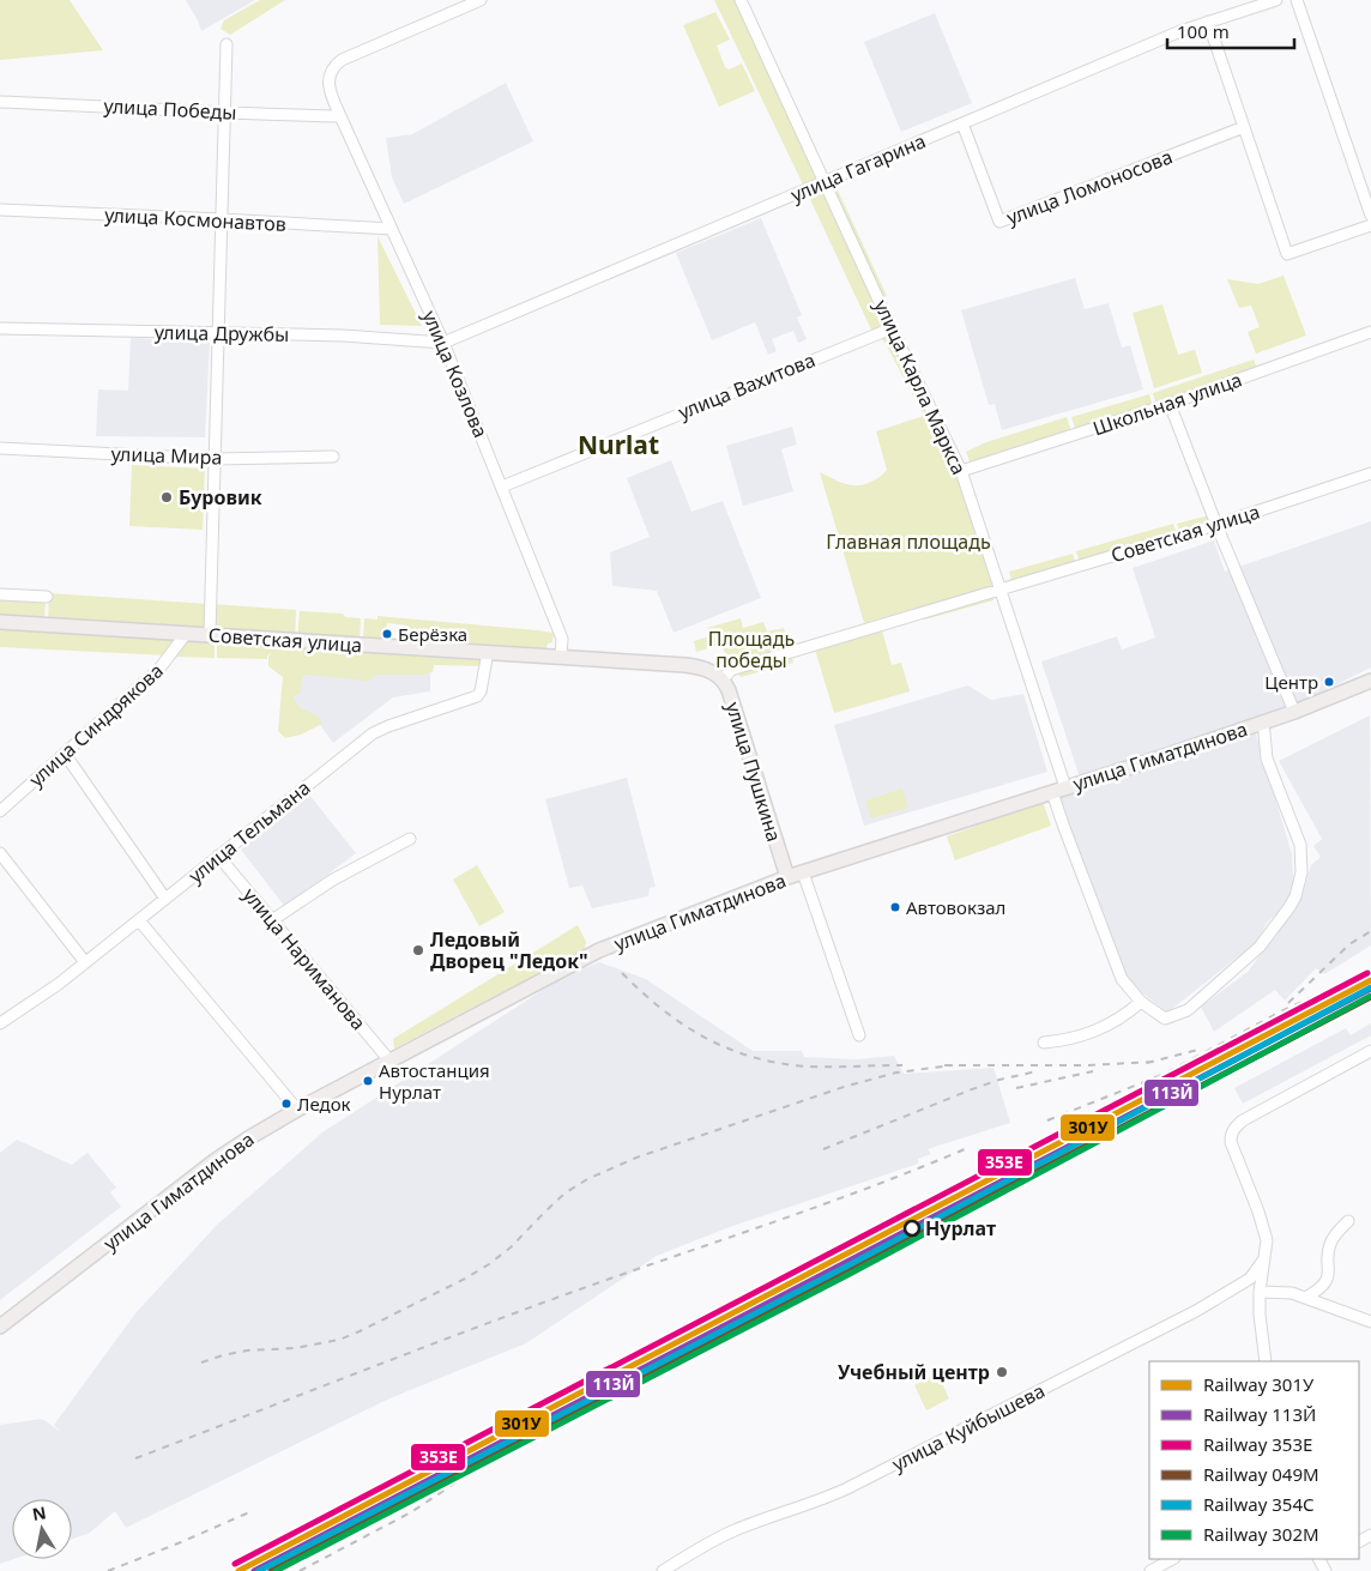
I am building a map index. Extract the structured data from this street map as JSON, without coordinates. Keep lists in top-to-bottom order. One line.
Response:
{"streets":{"main road":["Советская улица","улица Гиматдинова","улица Пушкина"],"street":["улица Победы","улица Гагарина","улица Ломоносова","улица Космонавтов","улица Дружбы","улица Козлова","улица Вахитова","улица Карла Маркса","Школьная улица","улица Мира","улица Синдрякова","улица Тельмана","улица Нариманова","улица Куйбышева"]},"crossings":[["улица Победы","улица Козлова"],["улица Гагарина","улица Ломоносова"],["улица Гагарина","улица Дружбы"],["улица Гагарина","улица Козлова"],["улица Гагарина","улица Карла Маркса"],["улица Космонавтов","улица Козлова"],["улица Дружбы","улица Козлова"],["улица Козлова","улица Вахитова"],["улица Козлова","Советская улица"],["улица Вахитова","улица Карла Маркса"],["улица Карла Маркса","Школьная улица"],["улица Карла Маркса","Советская улица"],["улица Карла Маркса","улица Гиматдинова"],["Советская улица","улица Синдрякова"],["Советская улица","улица Пушкина"],["Советская улица","улица Тельмана"],["улица Гиматдинова","улица Пушкина"],["улица Гиматдинова","улица Нариманова"],["улица Тельмана","улица Нариманова"]],"districts":["Nurlat"],"parks":["Главная площадь","Площадь победы"],"places":["Буровик","Берёзка","Центр","Автовокзал","Ледовый Дворец \"Ледок\"","Автостанция Нурлат","Ледок","Нурлат","Учебный центр"],"lines":["rail line 353Е","rail line 301У","rail line 354С","rail line 113Й","rail line 302М","rail line 049М"],"legend":["Railway 301У","Railway 113Й","Railway 353Е","Railway 049М","Railway 354С","Railway 302М"],"scale_bar":"100 m","north":"top"}
